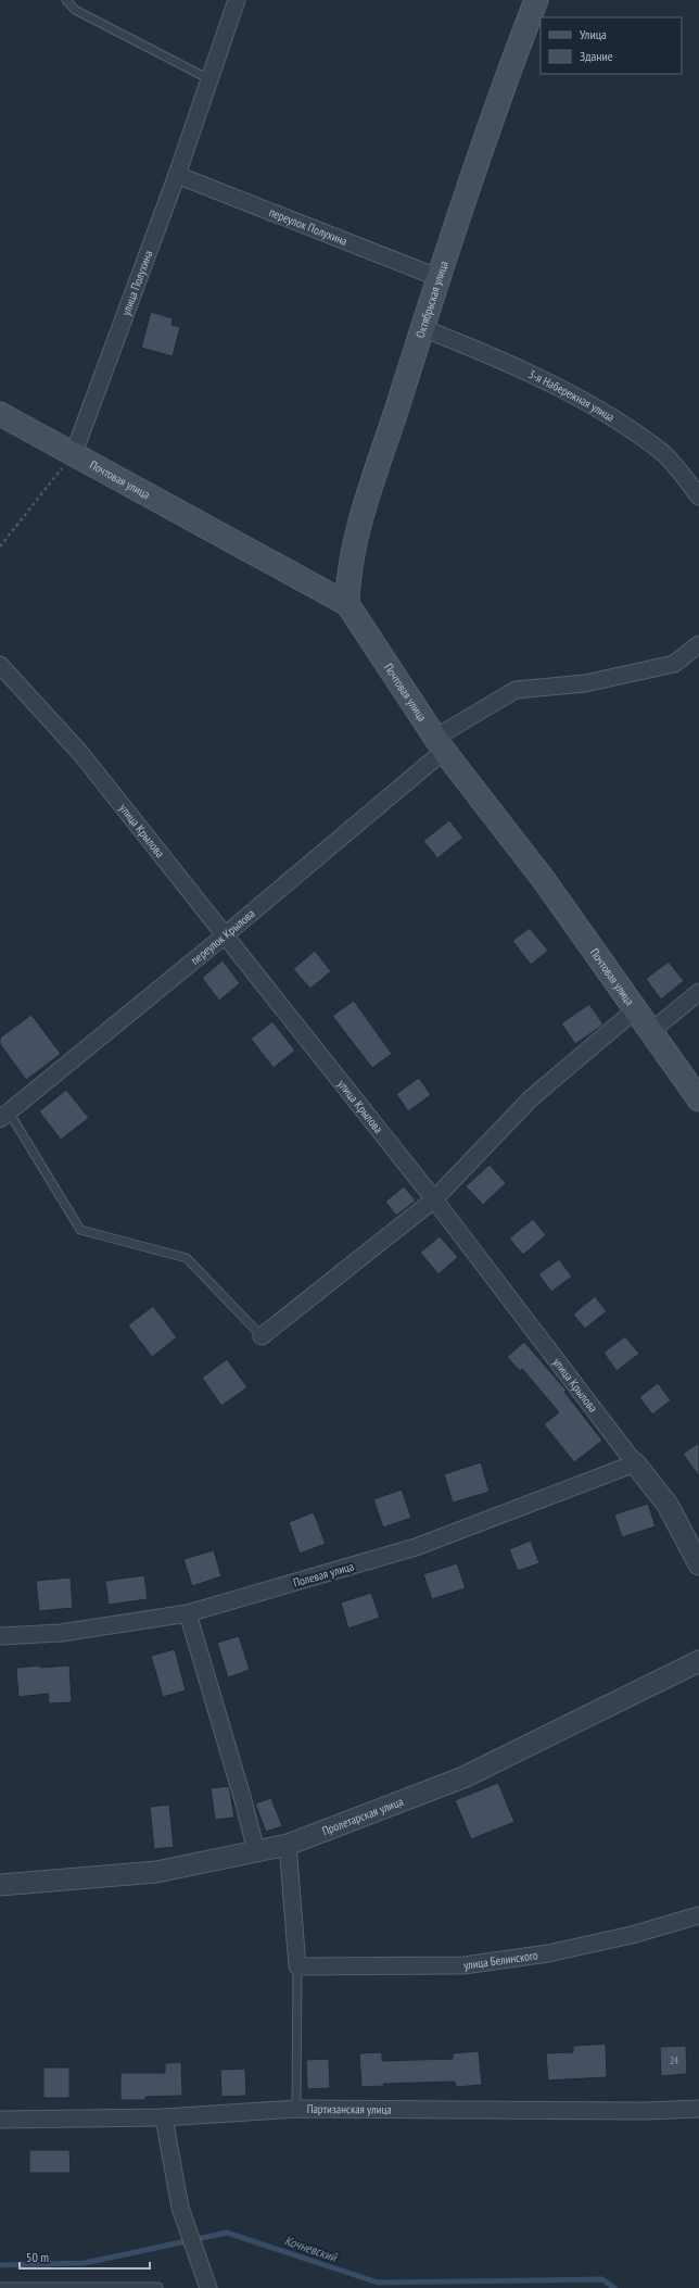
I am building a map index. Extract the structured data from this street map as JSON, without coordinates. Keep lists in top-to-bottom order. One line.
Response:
{"streets":{"main road":["Октябрьская улица","Почтовая улица"],"street":["переулок Полухина","улица Полухина","3-я Набережная улица","улица Крылова","переулок Крылова","Полевая улица","Пролетарская улица","улица Белинского","Партизанская улица"]},"crossings":[["переулок Полухина","улица Полухина"],["переулок Полухина","Октябрьская улица"],["улица Полухина","Почтовая улица"],["Октябрьская улица","3-я Набережная улица"],["Октябрьская улица","Почтовая улица"],["Почтовая улица","переулок Крылова"],["улица Крылова","переулок Крылова"],["улица Крылова","Полевая улица"]],"water":["Кочневский"],"house_numbers":["24"],"legend":["Улица","Здание"],"scale_bar":"50 m"}
